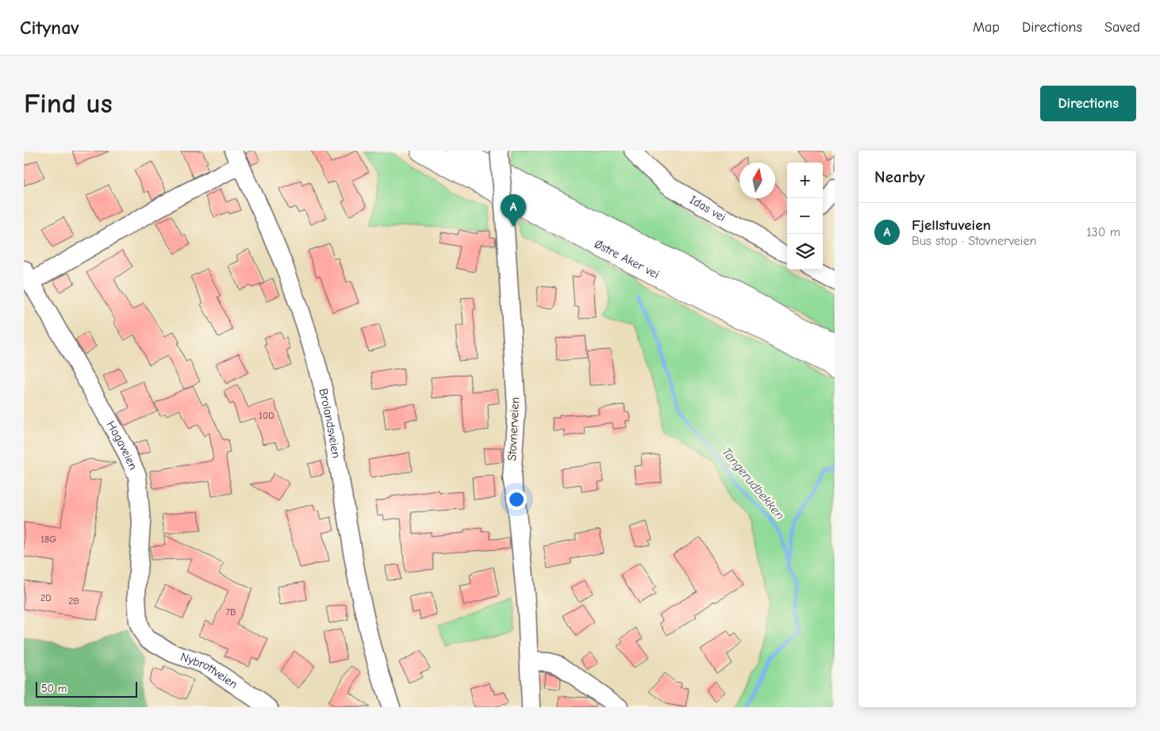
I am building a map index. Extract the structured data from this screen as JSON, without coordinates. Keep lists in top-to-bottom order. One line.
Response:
{"streets":{"highway":["Østre Aker vei"],"street":["Idas vei","Brolandsveien","Stovnerveien","Hagaveien","Nybrottveien"]},"crossings":[["Hagaveien","Nybrottveien"]],"water":["Tangerudbekken"],"house_numbers":["10D","18G","2D","2B","7B"],"scale_bar":"50 m","north":"top","page":{"header":"Citynav","nav":["Map","Directions","Saved"],"buttons":"Directions","title":"Find us","heading":"Nearby","map_buttons":["+","−"],"pins":"A","list":[{"mark":"A","name":"Fjellstuveien","note":"Bus stop · Stovnerveien","value":"130 m"}],"scale":"50 m"}}
